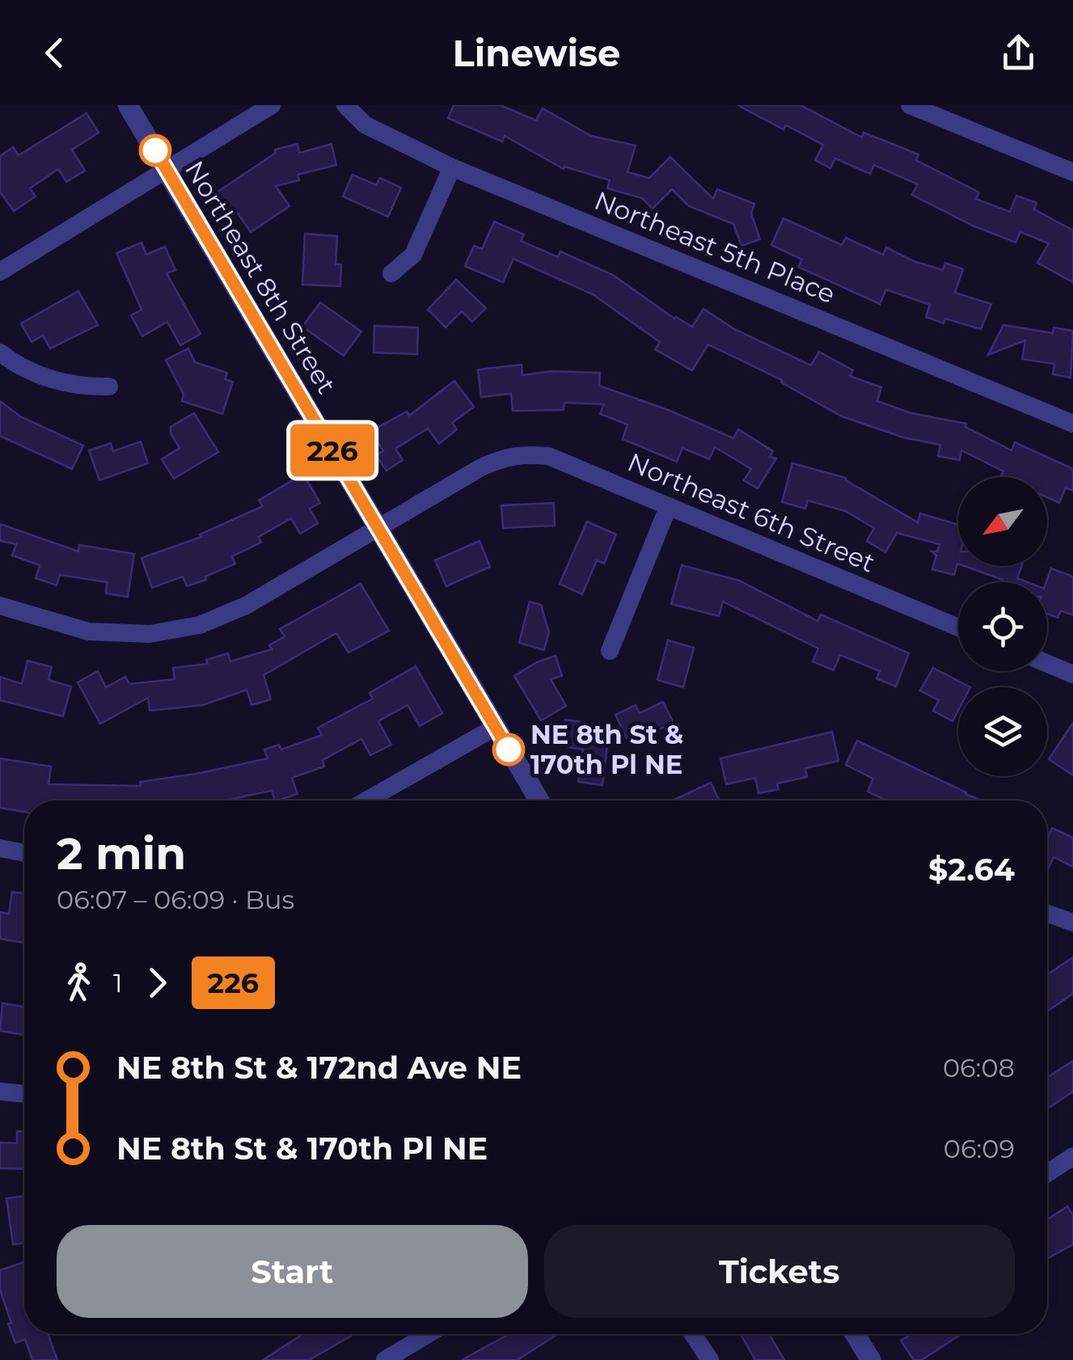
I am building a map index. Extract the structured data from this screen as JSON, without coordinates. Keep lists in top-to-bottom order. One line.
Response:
{"streets":{"street":["Northeast 5th Place","Northeast 8th Street","Northeast 6th Street"]},"crossings":[["Northeast 8th Street","Northeast 6th Street"]],"places":["NE 8th St & 170th Pl NE"],"lines":["bus line 226"],"north":"bottom left","page":{"header":"Linewise","on_map":"226","heading":["2 min","06:07 – 06:09 · Bus","$2.64"],"legs":["1","226"],"list":[{"name":"NE 8th St & 172nd Ave NE","value":"06:08"},{"name":"NE 8th St & 170th Pl NE","value":"06:09"}],"buttons":["Start","Tickets"]}}
